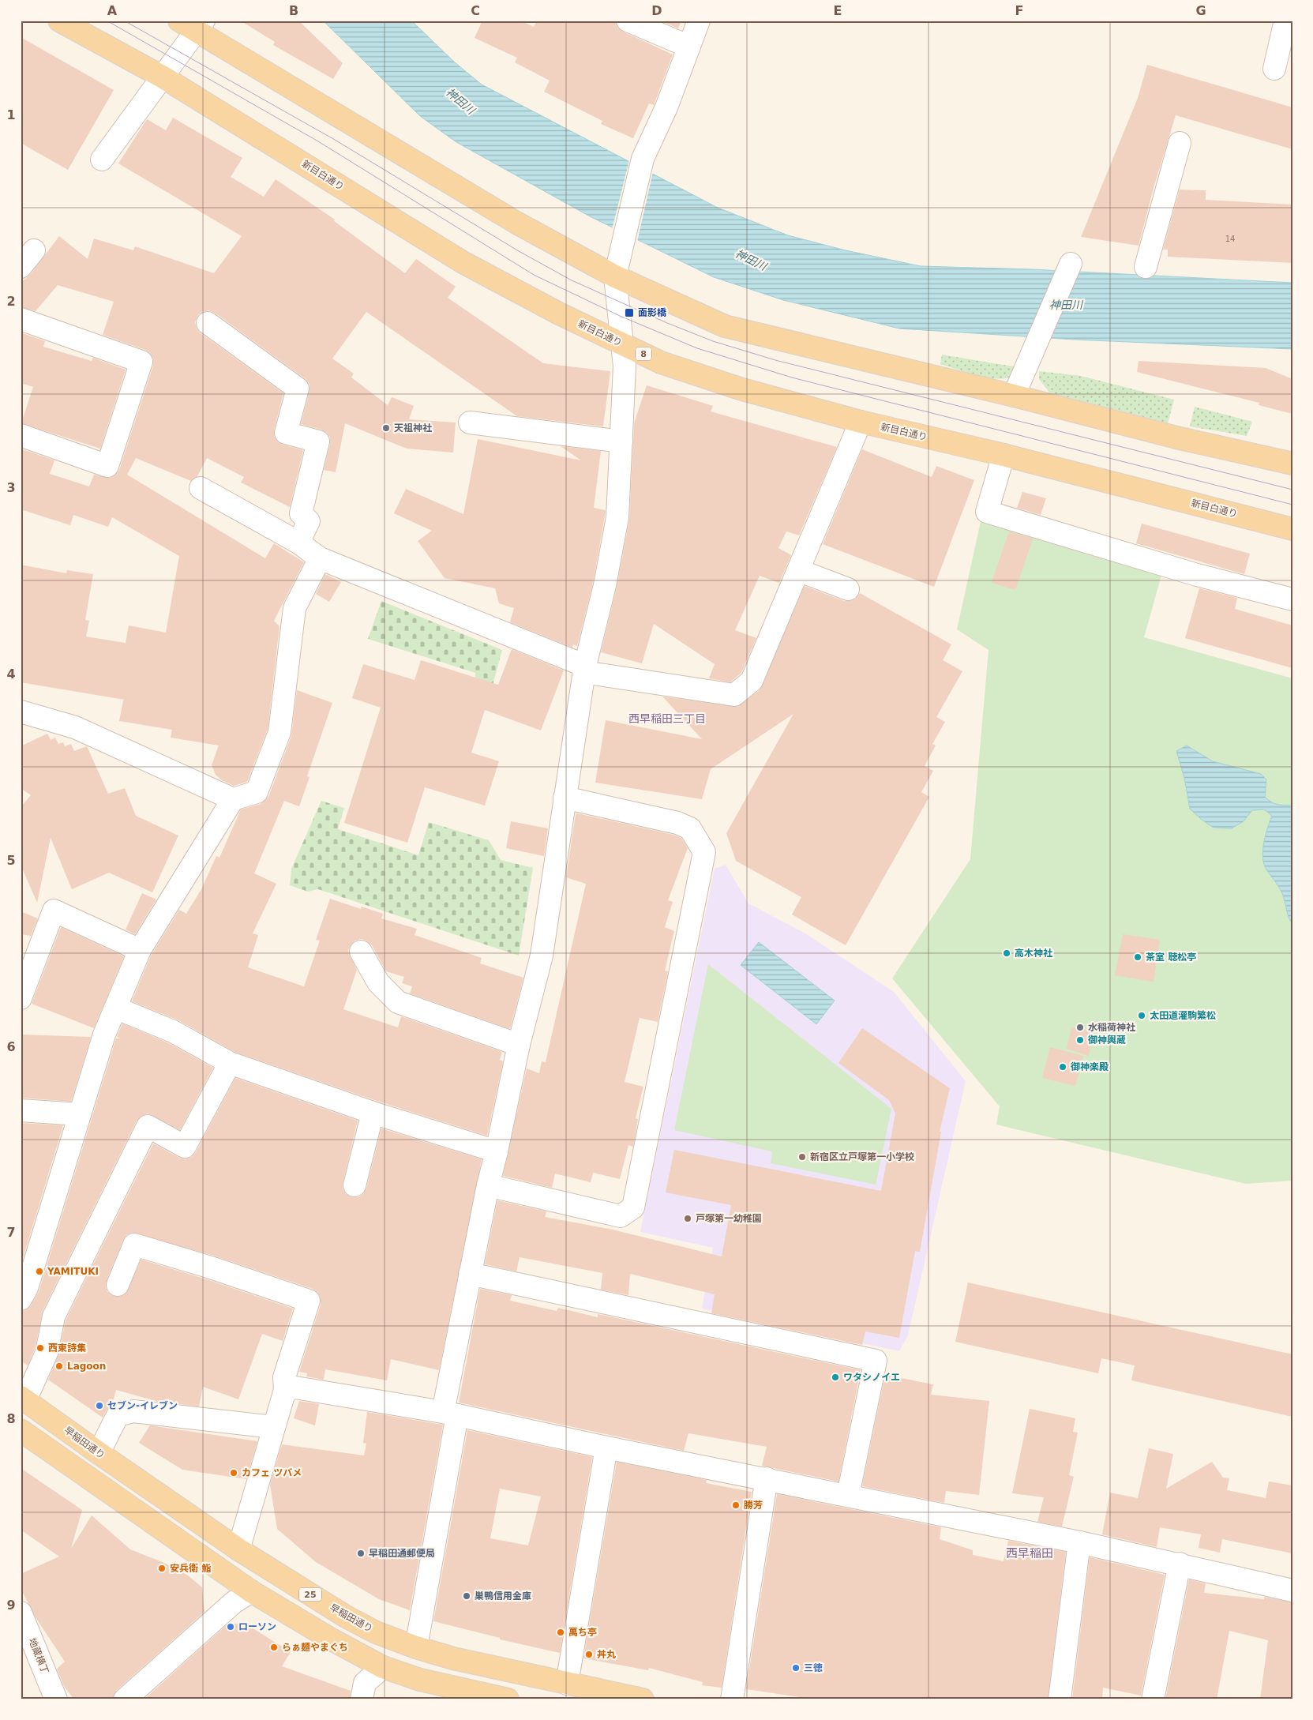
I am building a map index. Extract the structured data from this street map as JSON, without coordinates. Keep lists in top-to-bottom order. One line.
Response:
{"streets":{"main road":["新目白通り","8","早稲田通り","25"],"street":["地蔵横丁"]},"districts":["西早稲田三丁目","西早稲田"],"water":["神田川"],"places":{"transit":["面影橋"],"other":["天祖神社","高木神社","茶室 聴松亭","太田道灌駒繁松","水稲荷神社","御神輿蔵","御神楽殿","新宿区立戸塚第一小学校","戸塚第一幼稚園","YAMITUKI","西東詩集","Lagoon","ワタシノイエ","セブン-イレブン","カフェ ツバメ","勝芳","早稲田通郵便局","安兵衛 鮨","巣鴨信用金庫","ローソン","萬ち亭","らぁ麺やまぐち","丼丸","三徳"]},"house_numbers":["14"],"grid":{"columns":["A","B","C","D","E","F","G"],"rows":["1","2","3","4","5","6","7","8","9"]}}
